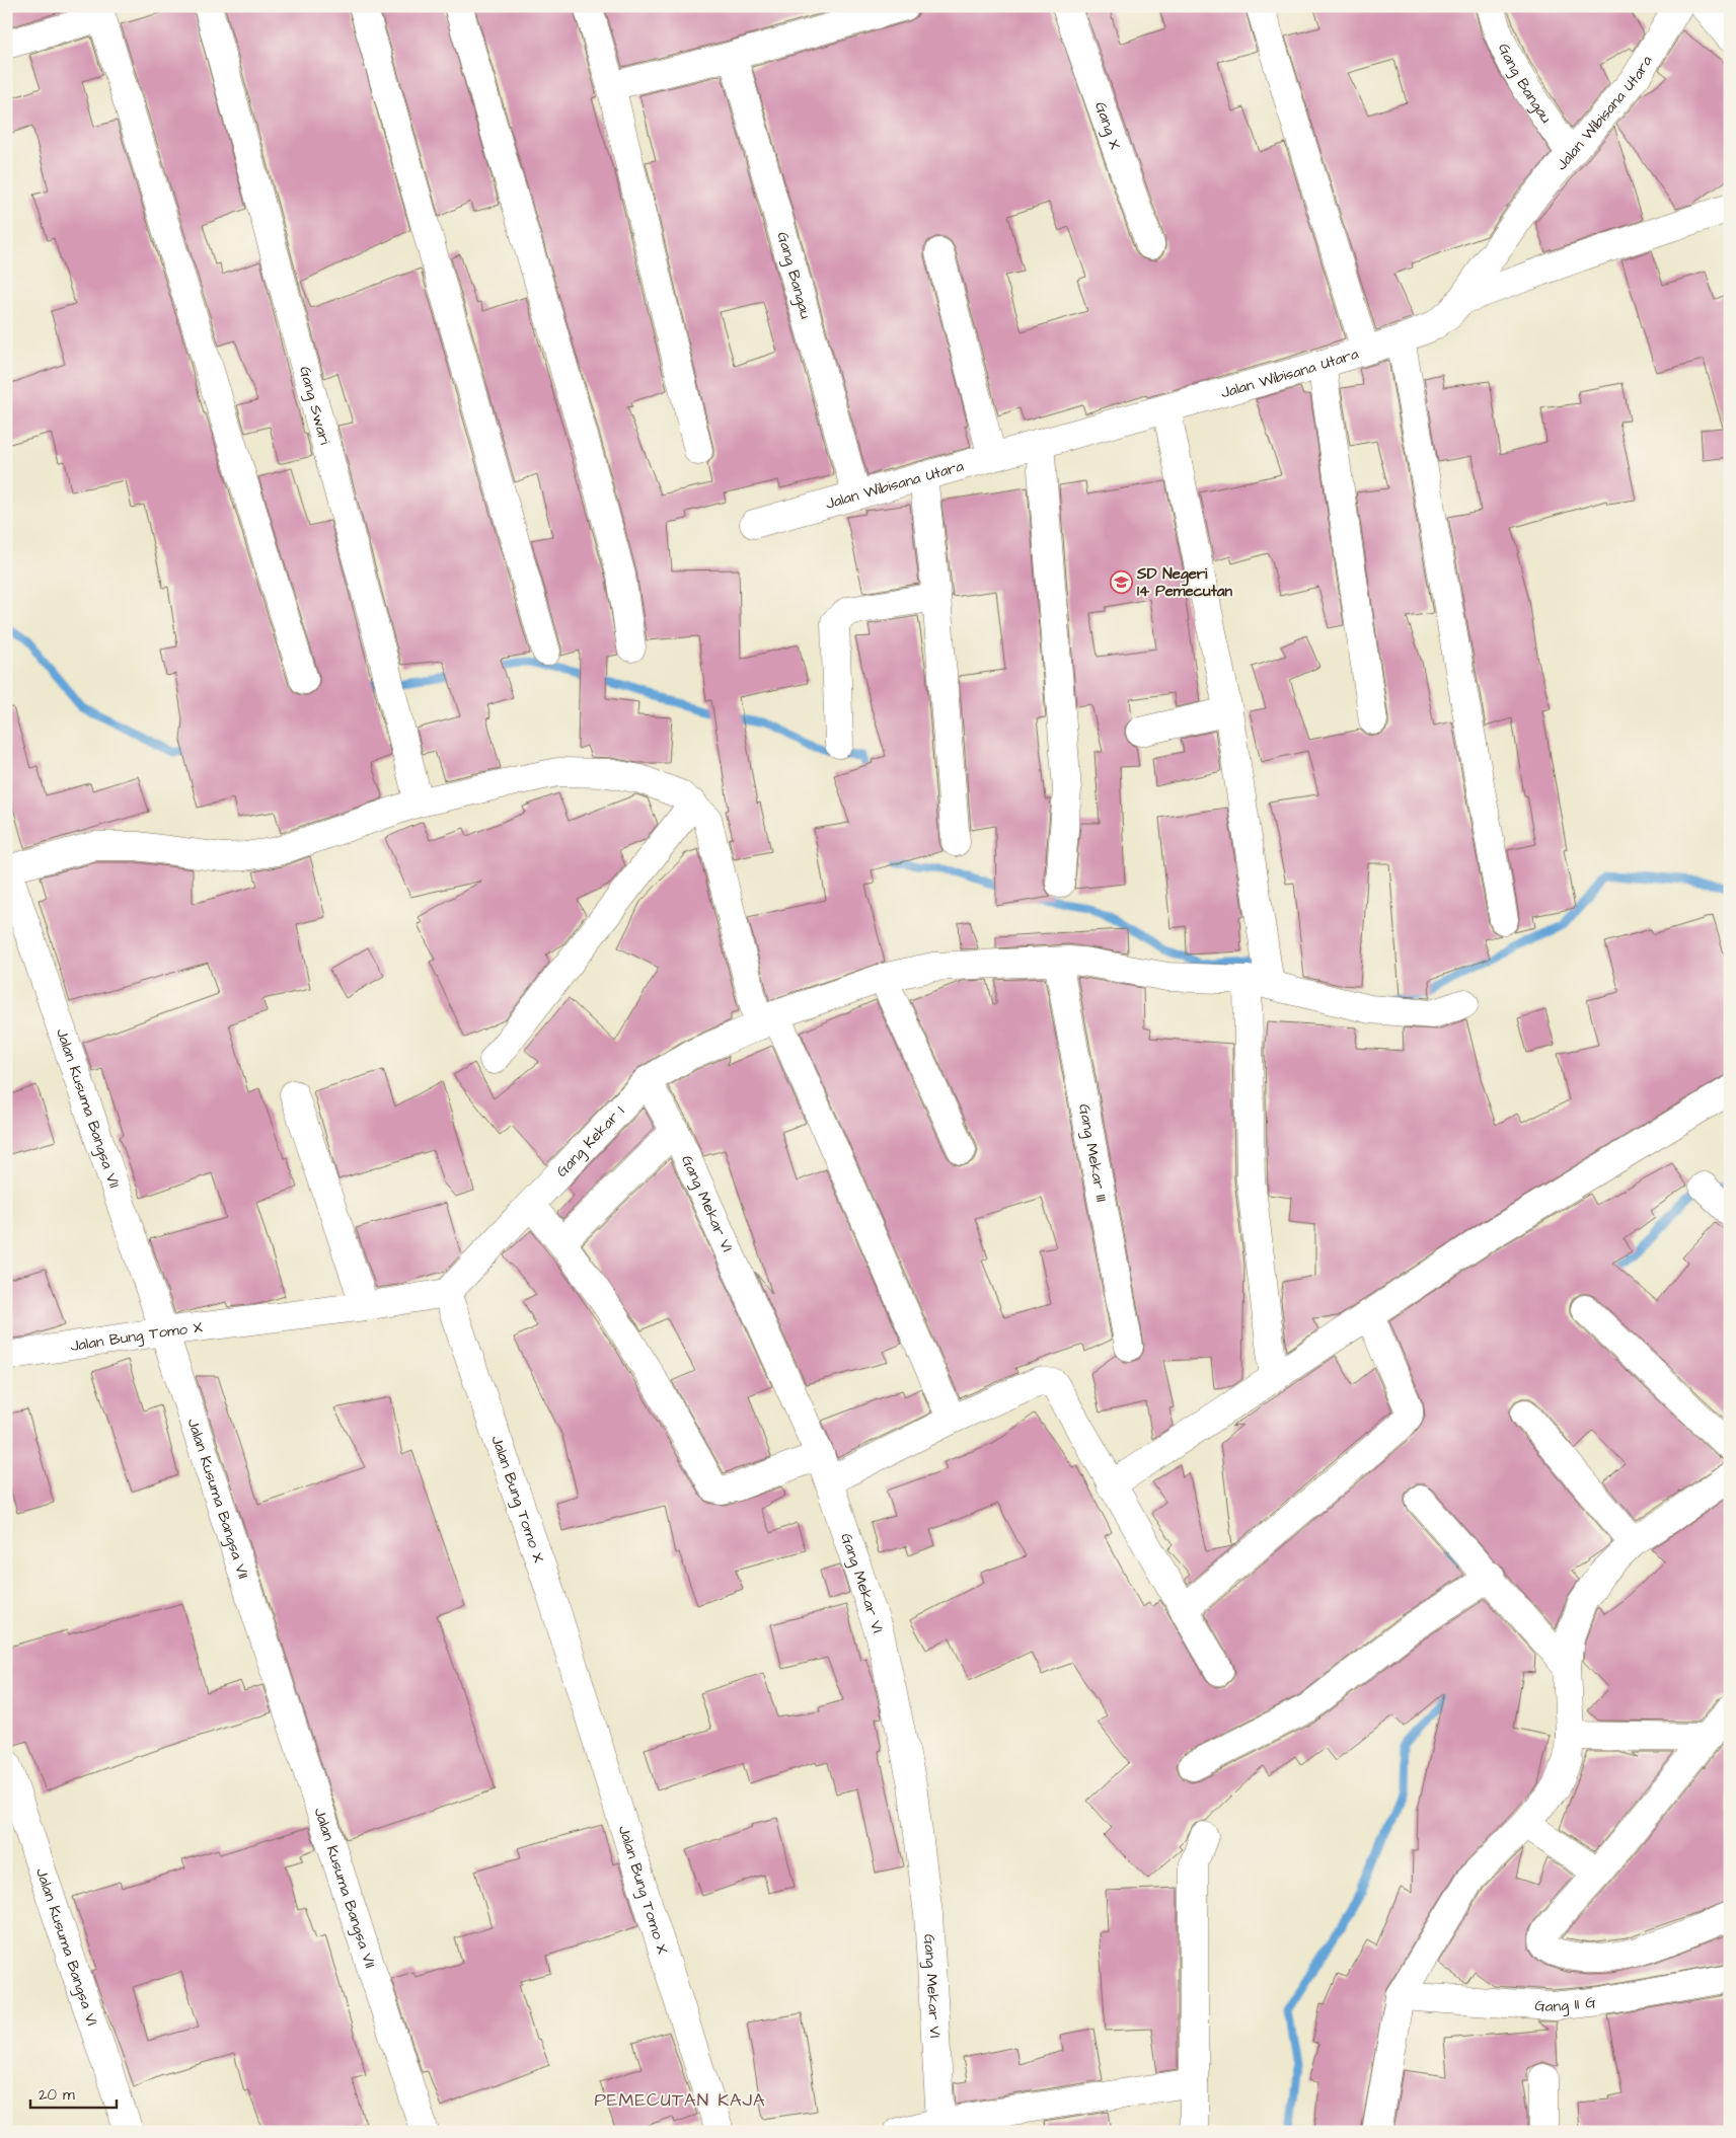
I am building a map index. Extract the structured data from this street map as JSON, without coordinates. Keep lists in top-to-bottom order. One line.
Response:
{"streets":{"street":["Gang Bangau","Jalan Wibisana Utara","Gang X","Gang Swari","Jalan Kusuma Bangsa VII","Gang Kekar I","Gang Mekar III","Gang Mekar VI","Jalan Bung Tomo X","Jalan Kusuma Bangsa VI","Gang II G"]},"crossings":[["Gang Bangau","Jalan Wibisana Utara"],["Jalan Kusuma Bangsa VII","Jalan Bung Tomo X"],["Gang Kekar I","Gang Mekar III"],["Gang Kekar I","Gang Mekar VI"],["Gang Kekar I","Jalan Bung Tomo X"]],"districts":["PEMECUTAN KAJA"],"places":{"school or university":["SD Negeri 14 Pemecutan"]},"scale_bar":"20 m"}
